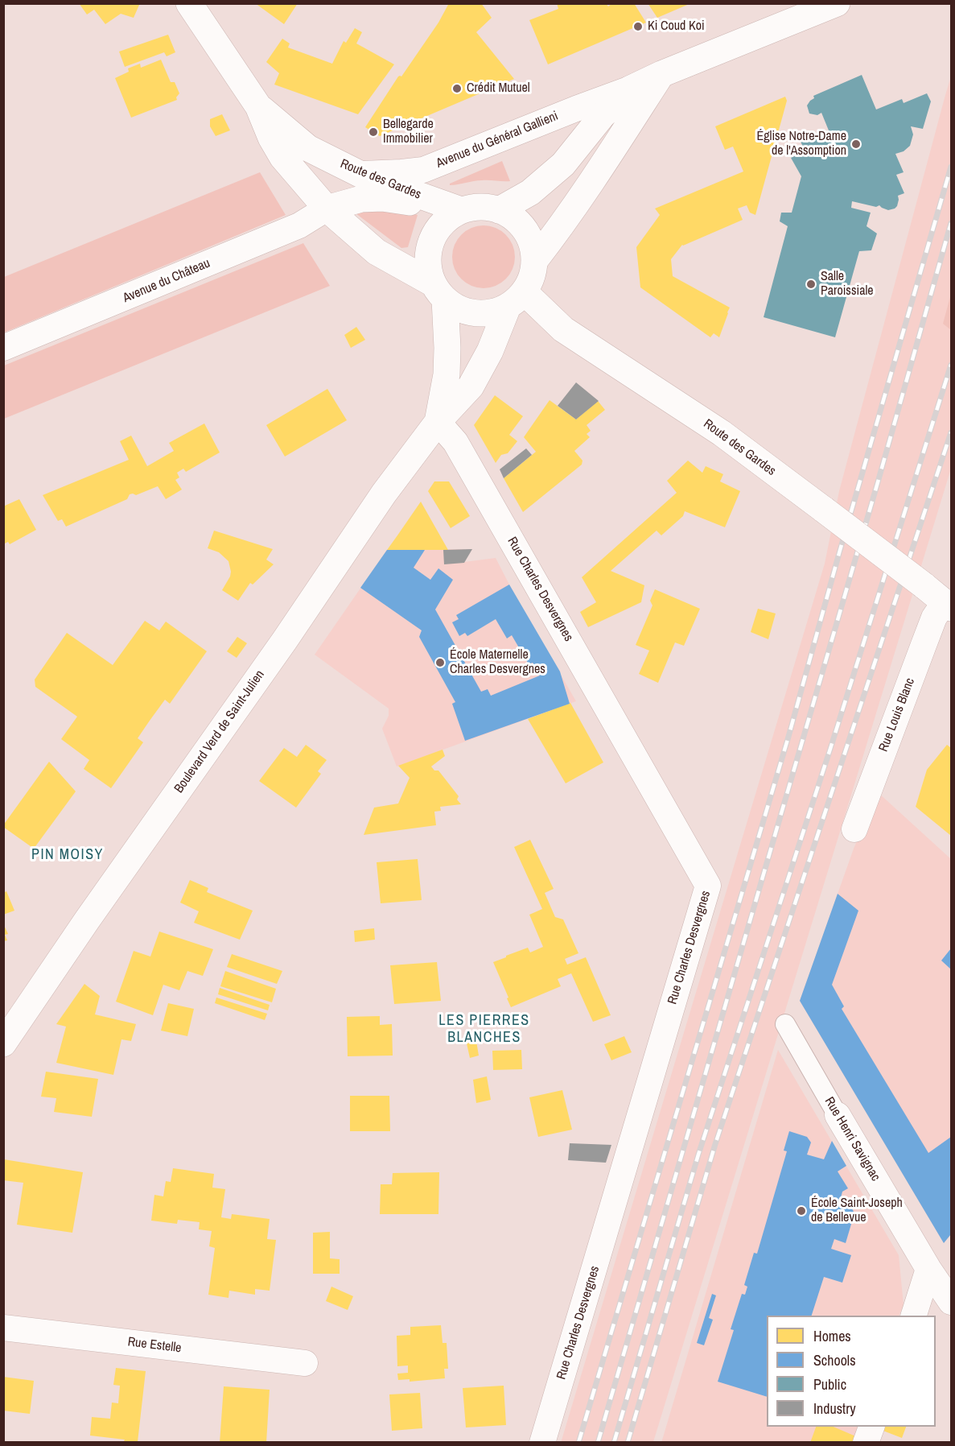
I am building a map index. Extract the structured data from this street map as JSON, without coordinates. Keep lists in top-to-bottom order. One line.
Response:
{"streets":{"main road":["Avenue du Général Gallieni","Route des Gardes","Boulevard Verd de Saint-Julien"],"street":["Avenue du Château","Rue Charles Desvergnes","Rue Louis Blanc","Rue Henri Savignac","Rue Estelle"]},"crossings":[["Avenue du Général Gallieni","Route des Gardes"],["Avenue du Général Gallieni","Boulevard Verd de Saint-Julien"],["Route des Gardes","Avenue du Château"],["Route des Gardes","Rue Louis Blanc"],["Route des Gardes","Boulevard Verd de Saint-Julien"],["Rue Charles Desvergnes","Boulevard Verd de Saint-Julien"]],"districts":["PIN MOISY","LES PIERRES BLANCHES"],"places":["Ki Coud Koi","Crédit Mutuel","Bellegarde Immobilier","Église Notre-Dame de l'Assomption","Salle Paroissiale","École Maternelle Charles Desvergnes","École Saint-Joseph de Bellevue"],"legend":["Homes","Schools","Public","Industry"]}
